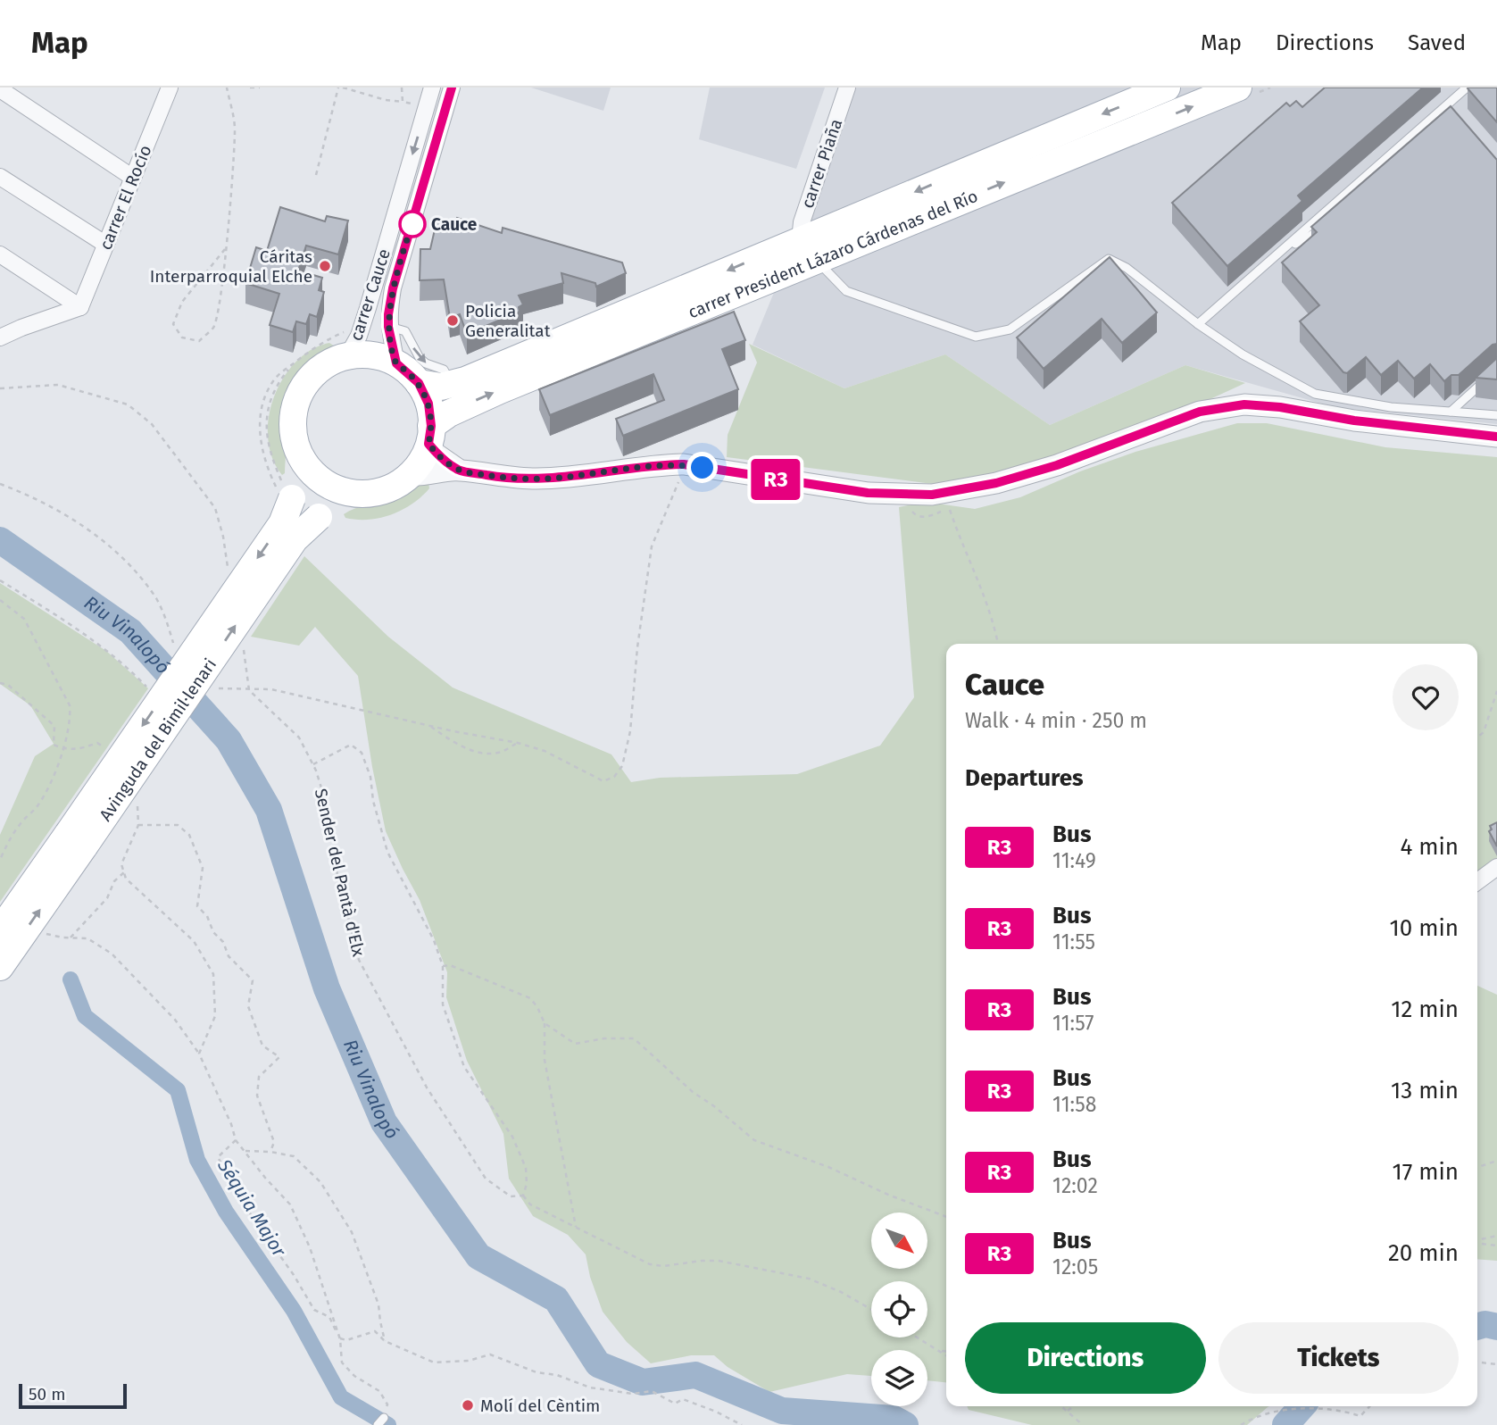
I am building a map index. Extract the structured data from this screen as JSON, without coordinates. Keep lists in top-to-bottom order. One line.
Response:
{"streets":{"main road":["carrer President Lázaro Cárdenas del Río","Avinguda del Bimil·lenari"],"street":["carrer Piaña","carrer El Rocío","carrer Cauce"],"path":["Sender del Pantà d'Elx"]},"crossings":[["carrer Piaña","carrer President Lázaro Cárdenas del Río"],["carrer President Lázaro Cárdenas del Río","carrer Cauce"],["carrer President Lázaro Cárdenas del Río","Avinguda del Bimil·lenari"],["carrer Cauce","Avinguda del Bimil·lenari"]],"water":["Riu Vinalopó","Séquia Major"],"places":["Cauce","Cáritas Interparroquial Elche","Policia Generalitat","Molí del Cèntim"],"lines":["bus line R3"],"scale_bar":"50 m","north":"bottom right","page":{"header":"Map","nav":["Map","Directions","Saved"],"on_map":"R3","heading":[["Cauce","Walk · 4 min · 250 m"],"Departures"],"list":[{"mark":"R3","name":"Bus","note":"11:49","value":"4 min"},{"mark":"R3","name":"Bus","note":"11:55","value":"10 min"},{"mark":"R3","name":"Bus","note":"11:57","value":"12 min"},{"mark":"R3","name":"Bus","note":"11:58","value":"13 min"},{"mark":"R3","name":"Bus","note":"12:02","value":"17 min"},{"mark":"R3","name":"Bus","note":"12:05","value":"20 min"}],"buttons":["Directions","Tickets"],"scale":"50 m"}}
